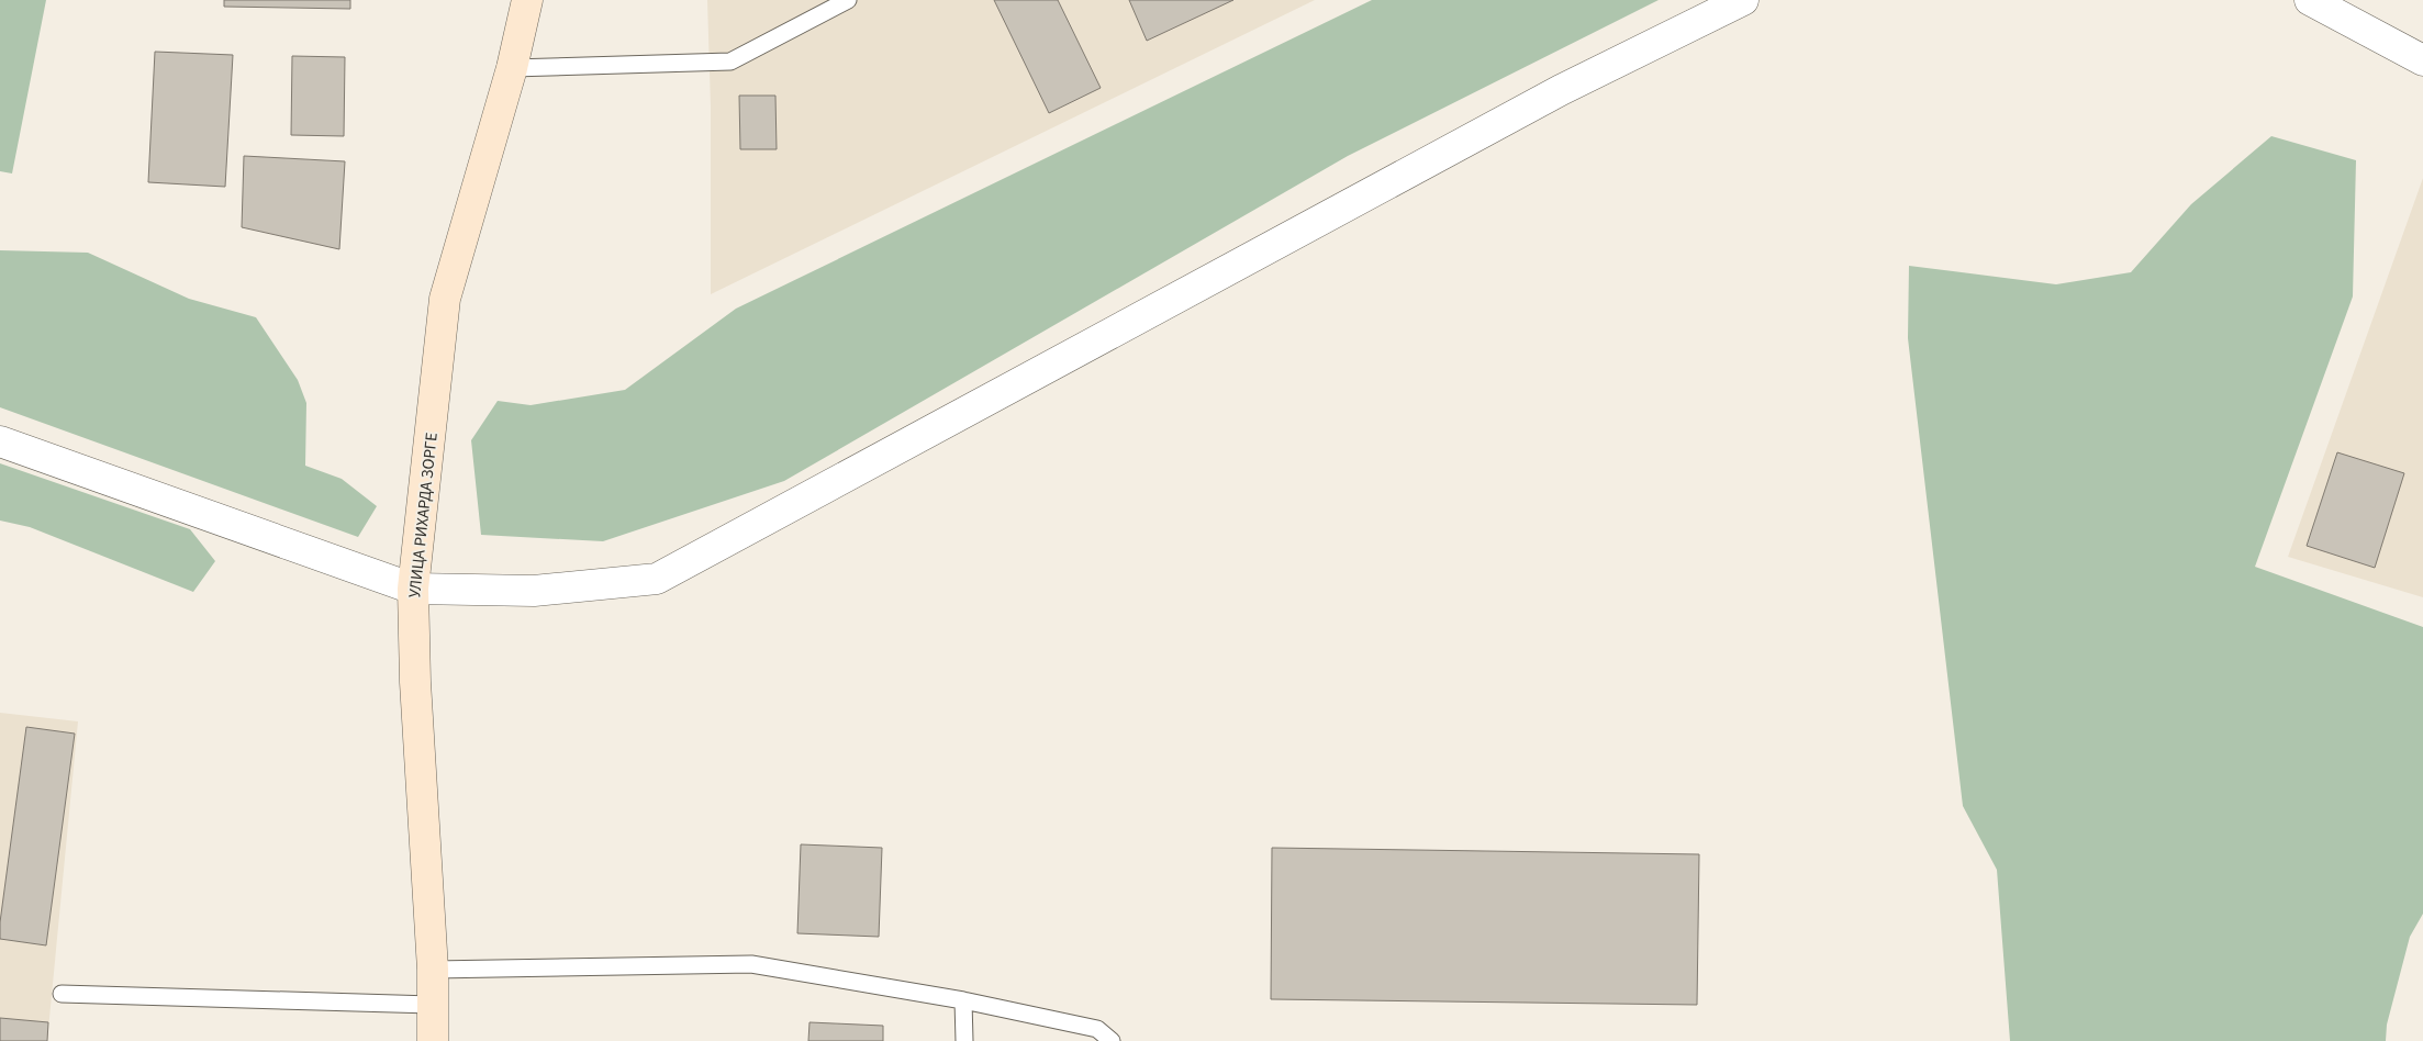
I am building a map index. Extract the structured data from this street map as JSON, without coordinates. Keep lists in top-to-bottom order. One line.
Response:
{"streets":{"main road":["УЛИЦА РИХАРДА ЗОРГЕ"]}}
